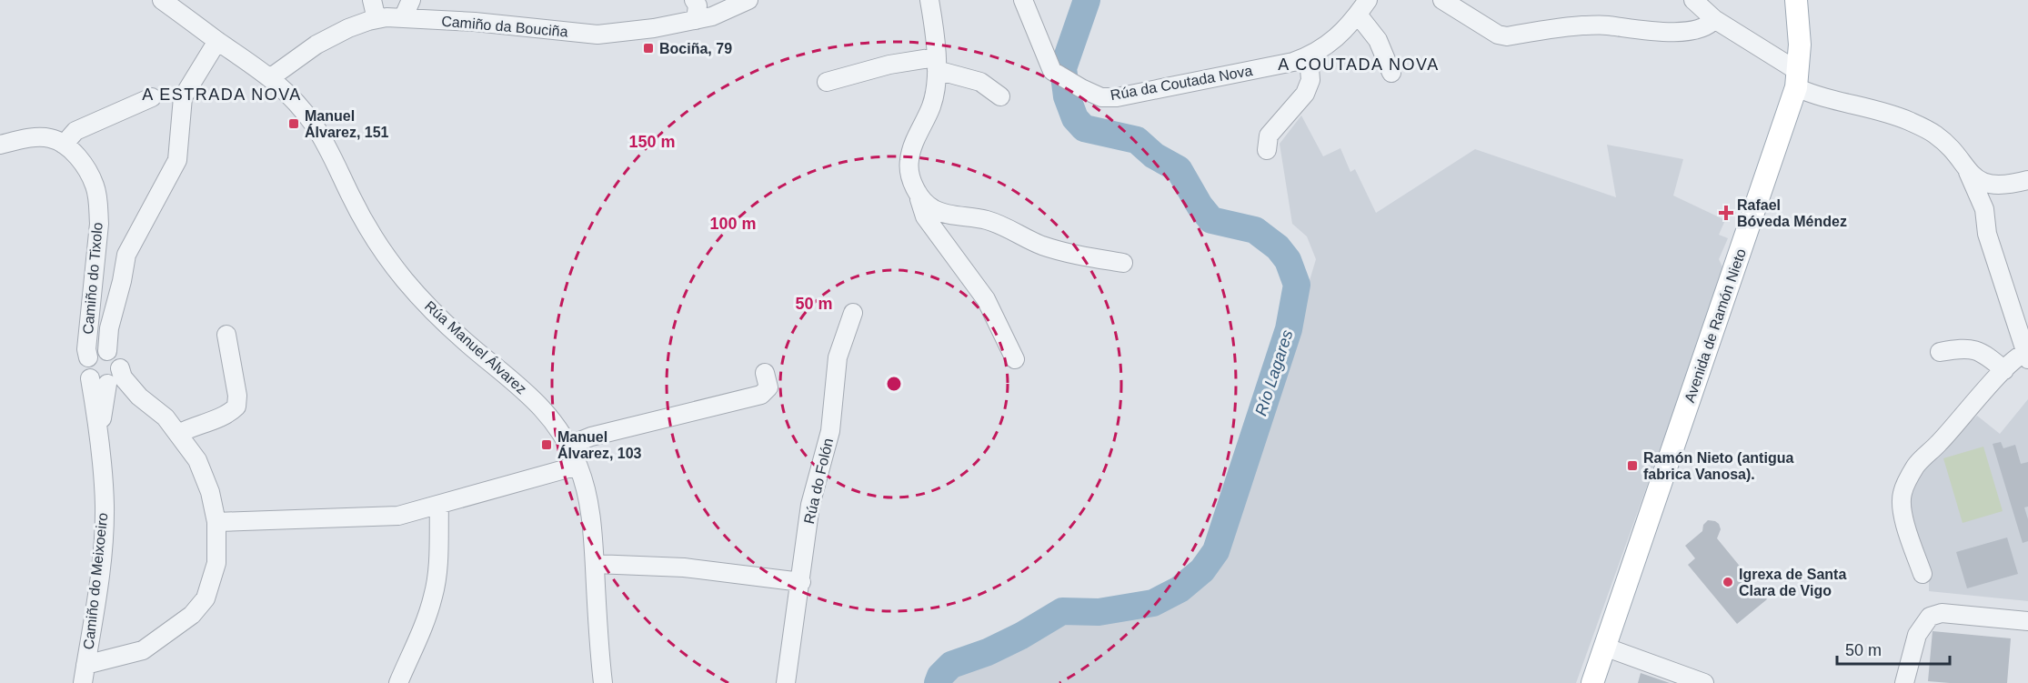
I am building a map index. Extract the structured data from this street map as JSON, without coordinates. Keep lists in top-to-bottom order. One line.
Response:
{"streets":{"main road":["Avenida de Ramón Nieto"],"street":["Camiño da Bouciña","Rúa da Coutada Nova","Camiño do Tixolo","Rúa Manuel Álvarez","Rúa do Folón","Camiño do Meixoeiro"]},"crossings":[["Camiño da Bouciña","Rúa Manuel Álvarez"],["Camiño do Tixolo","Camiño do Meixoeiro"]],"districts":["A COUTADA NOVA","A ESTRADA NOVA"],"water":["Río Lagares"],"places":{"transit":["Bociña, 79","Manuel Álvarez, 151","Manuel Álvarez, 103","Ramón Nieto (antigua fabrica Vanosa)."],"health":["Rafael Bóveda Méndez"],"other":["Igrexa de Santa Clara de Vigo"]},"scale_bar":"50 m","rings":["150 m","100 m","50 m"]}
